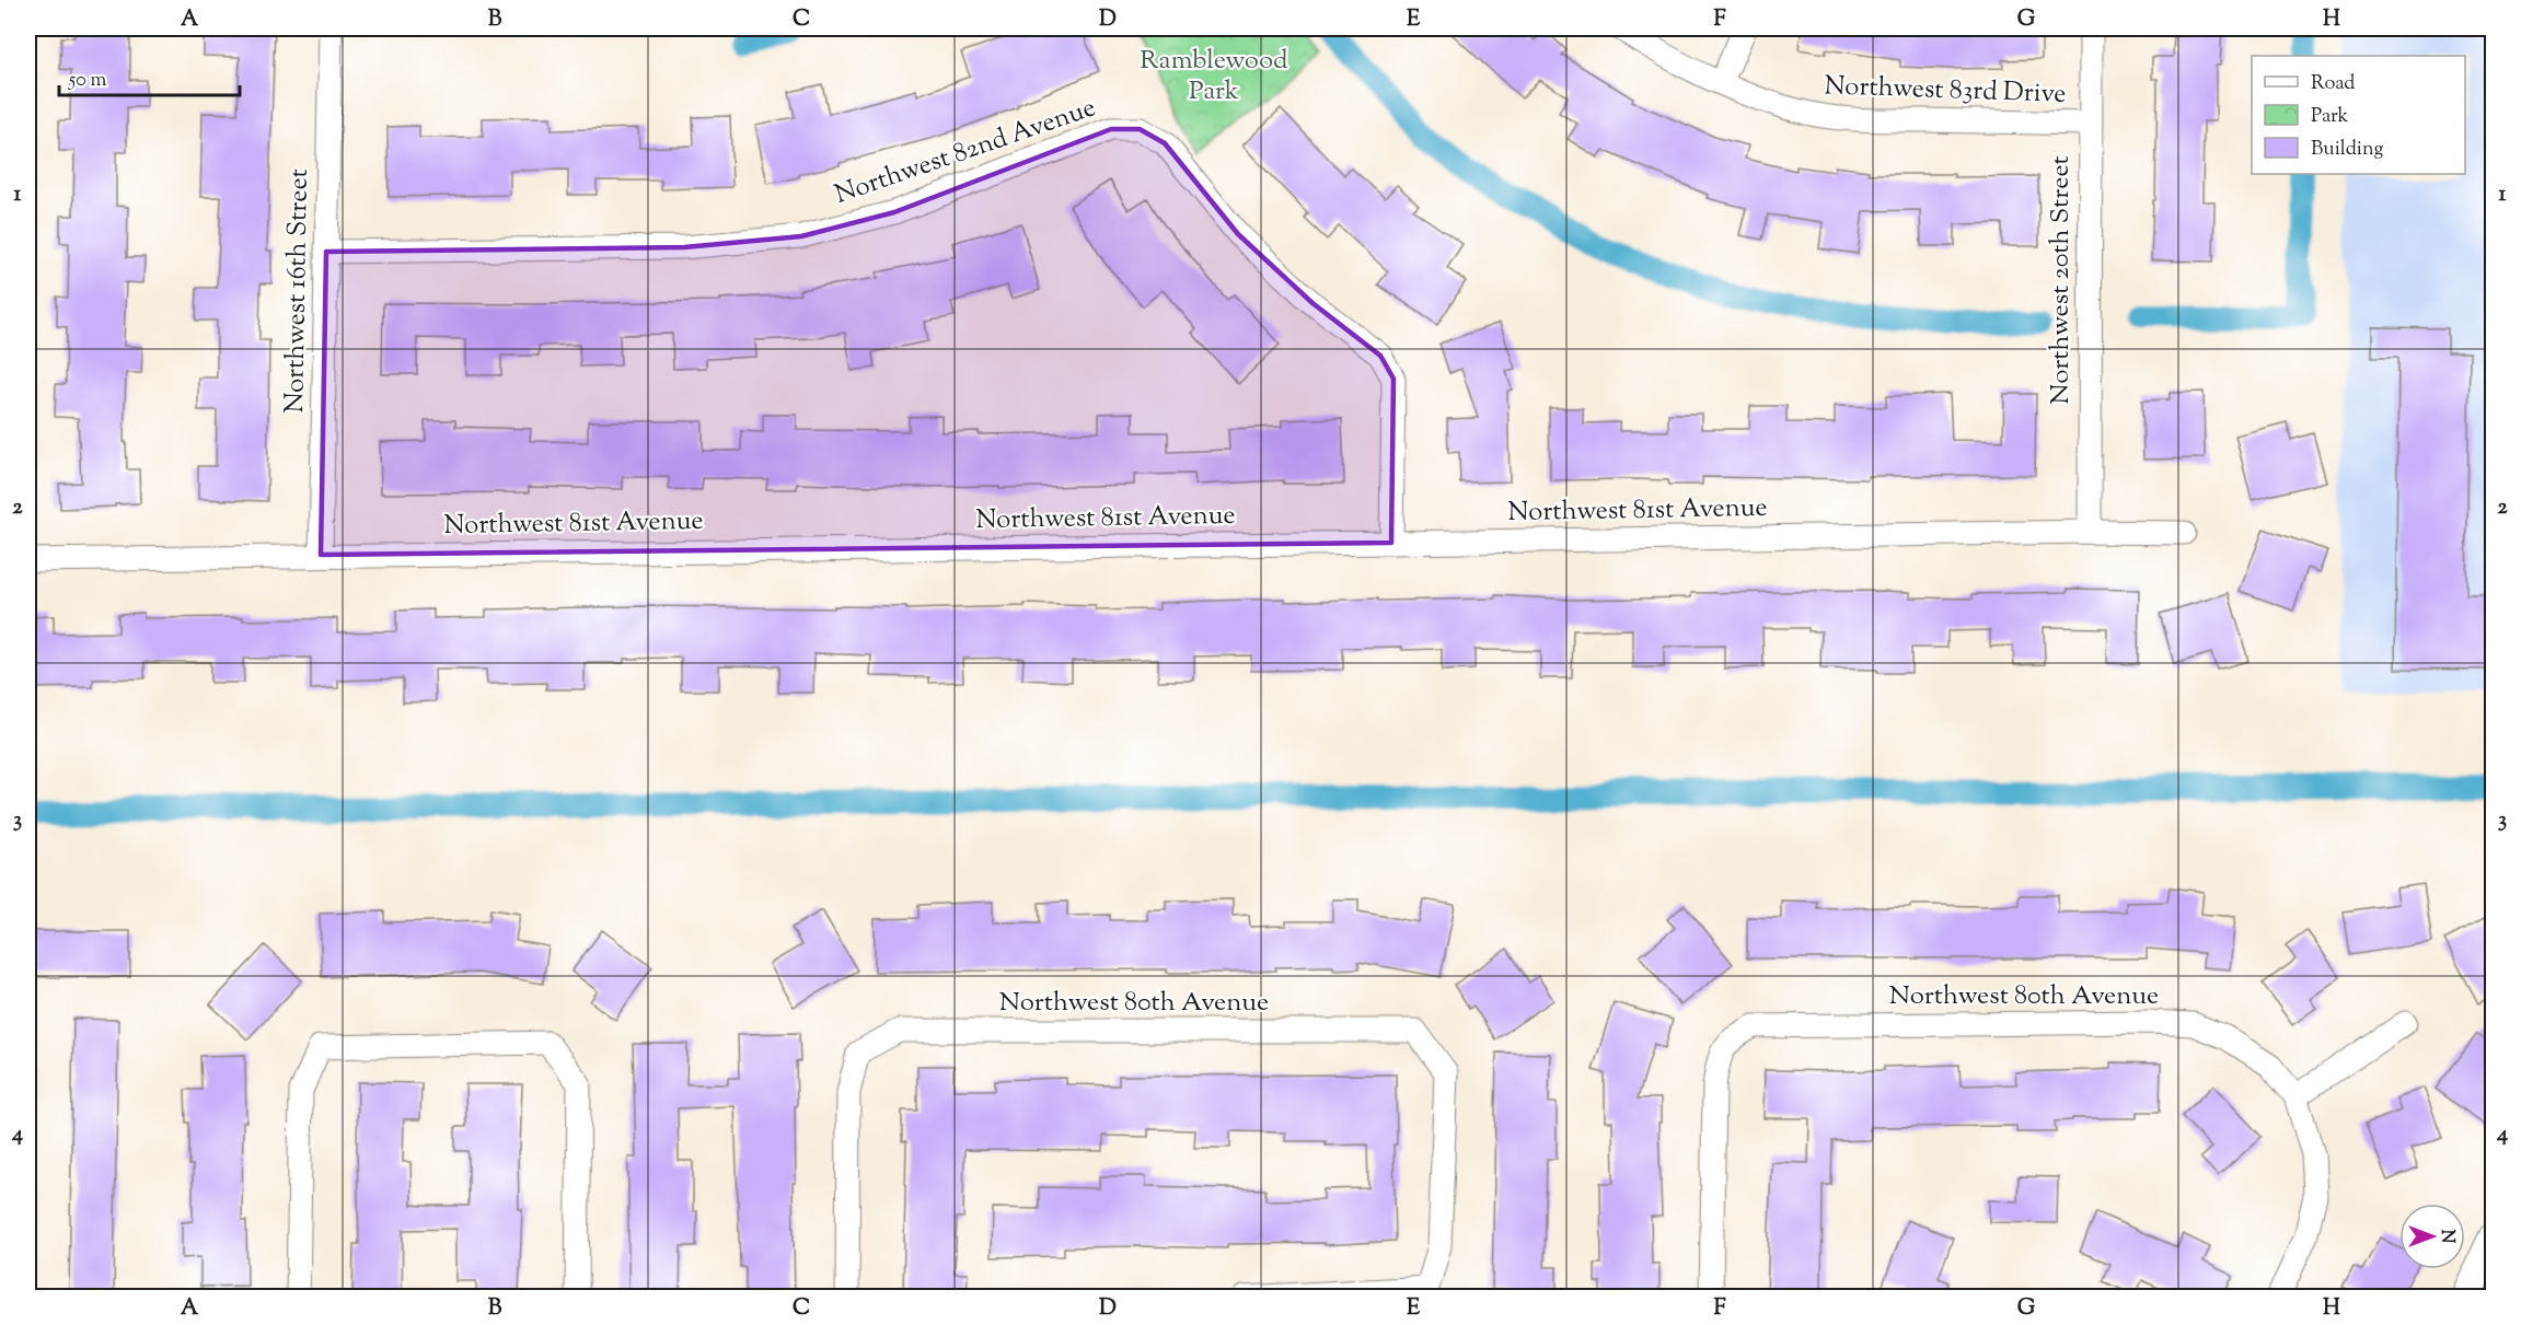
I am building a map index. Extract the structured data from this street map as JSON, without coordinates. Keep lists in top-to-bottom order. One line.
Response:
{"streets":{"street":["Northwest 83rd Drive","Northwest 82nd Avenue","Northwest 20th Street","Northwest 16th Street","Northwest 81st Avenue","Northwest 80th Avenue"]},"crossings":[["Northwest 83rd Drive","Northwest 20th Street"],["Northwest 82nd Avenue","Northwest 16th Street"],["Northwest 82nd Avenue","Northwest 81st Avenue"],["Northwest 20th Street","Northwest 81st Avenue"],["Northwest 16th Street","Northwest 81st Avenue"]],"parks":["Ramblewood Park"],"legend":["Road","Park","Building"],"scale_bar":"50 m","north":"right","grid":{"columns":["A","B","C","D","E","F","G","H"],"rows":["1","2","3","4"]}}
